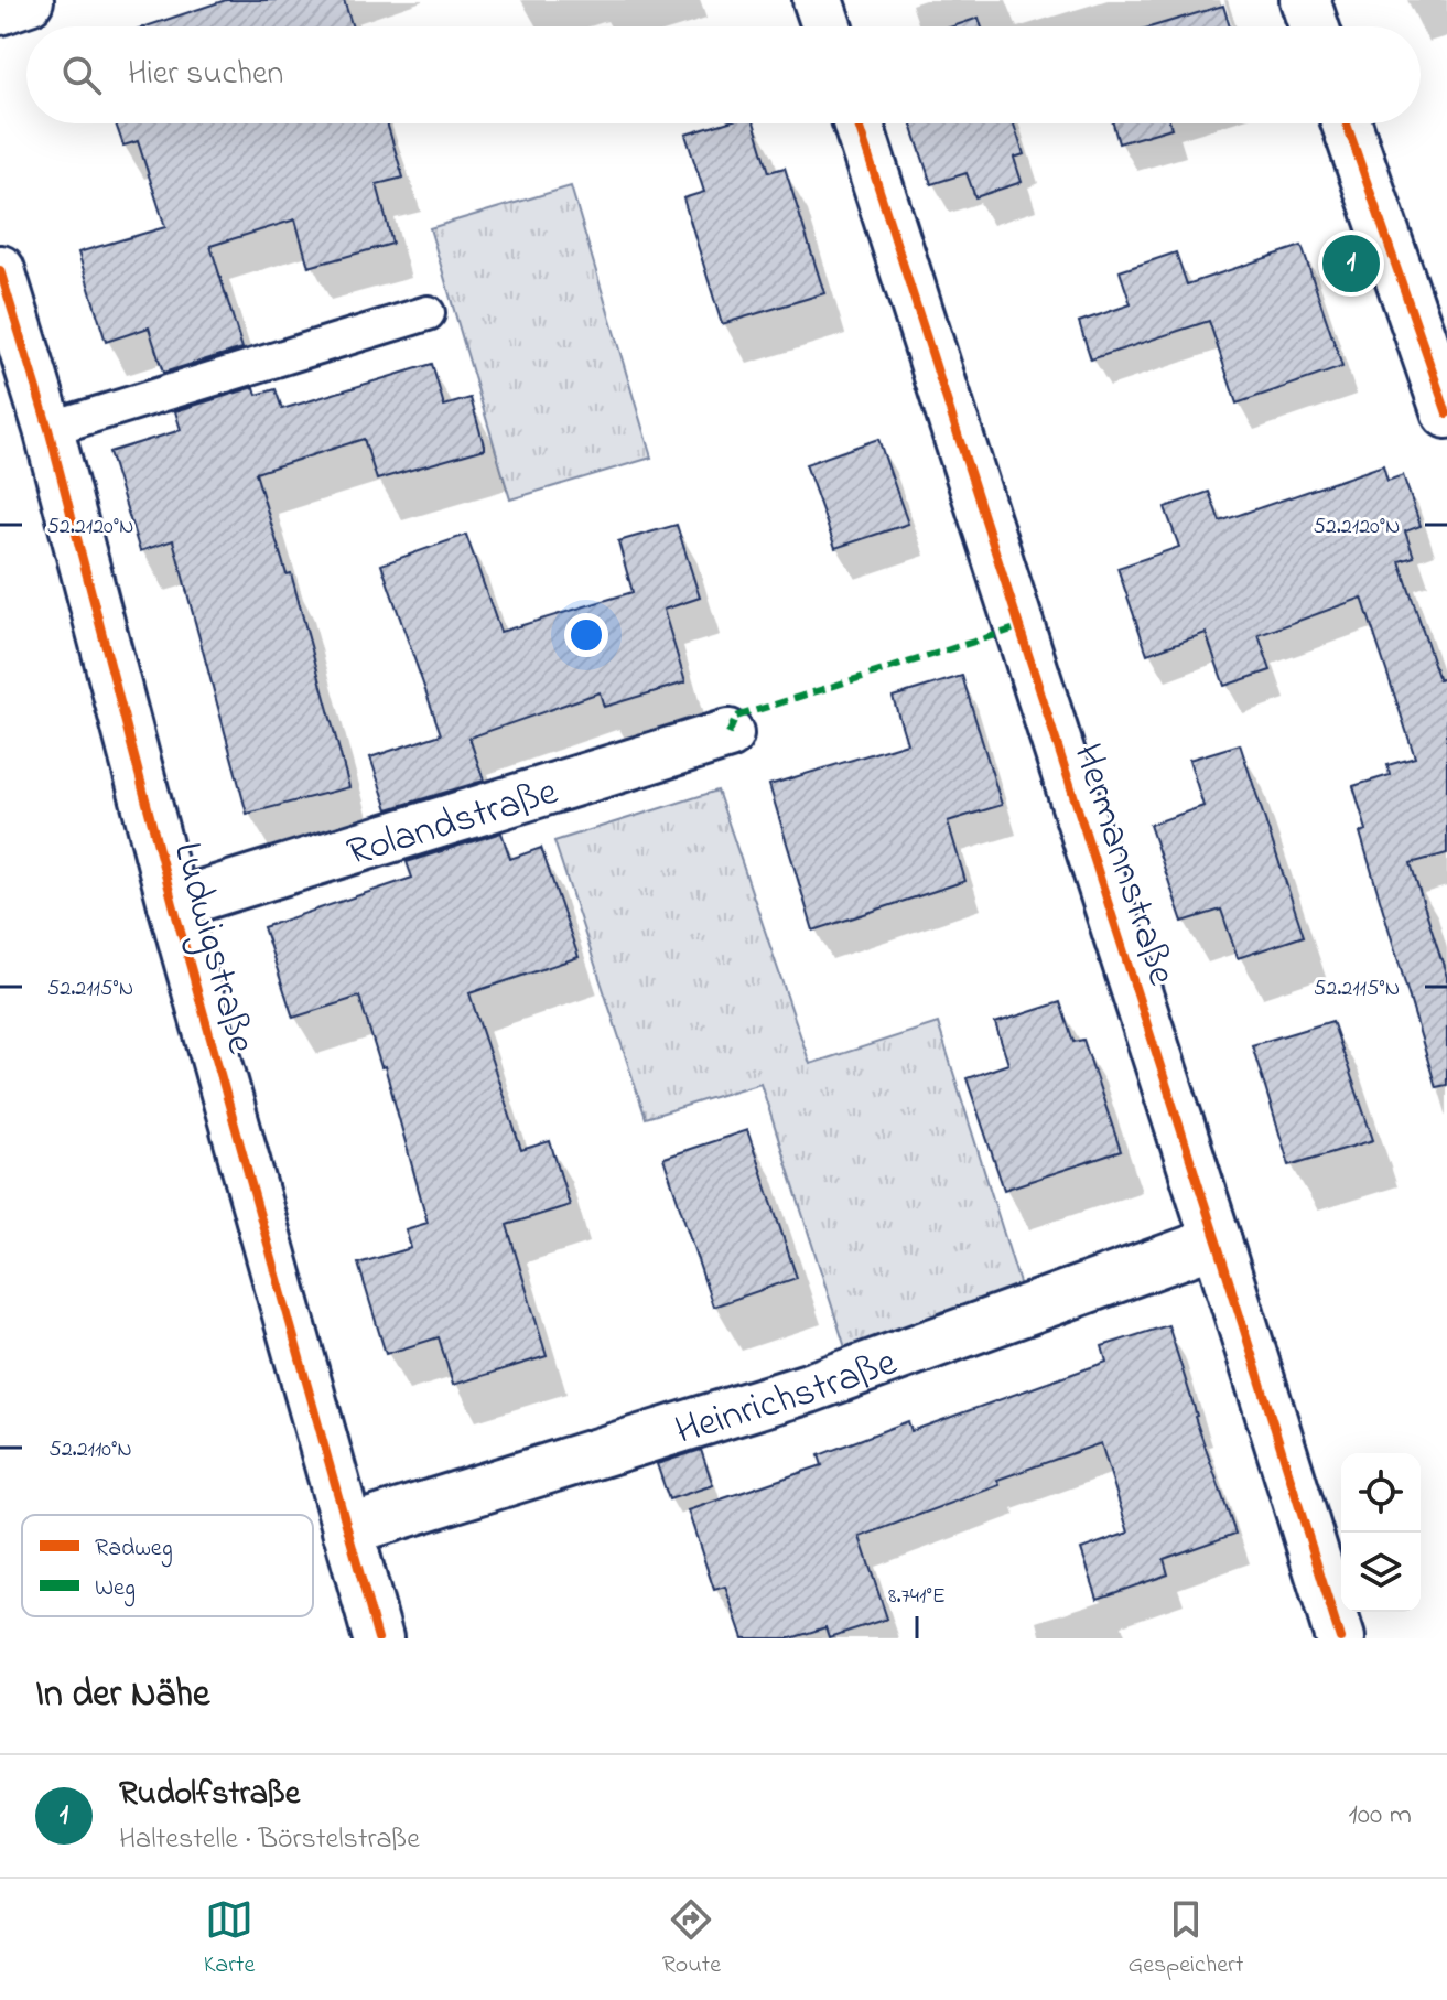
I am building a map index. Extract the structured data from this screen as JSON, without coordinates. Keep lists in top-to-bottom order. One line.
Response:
{"streets":{"street":["Rolandstraße","Hermannstraße","Ludwigstraße","Heinrichstraße"]},"crossings":[["Rolandstraße","Ludwigstraße"],["Hermannstraße","Heinrichstraße"],["Ludwigstraße","Heinrichstraße"]],"legend":["Radweg","Weg"],"page":{"search":"Hier suchen","pins":"1","heading":"In der Nähe","list":[{"mark":"1","name":"Rudolfstraße","note":"Haltestelle · Börstelstraße","value":"100 m"}],"nav":["Karte","Route","Gespeichert"]},"coordinates":["52.2120°N","52.2115°N","52.2110°N","8.741°E"]}
